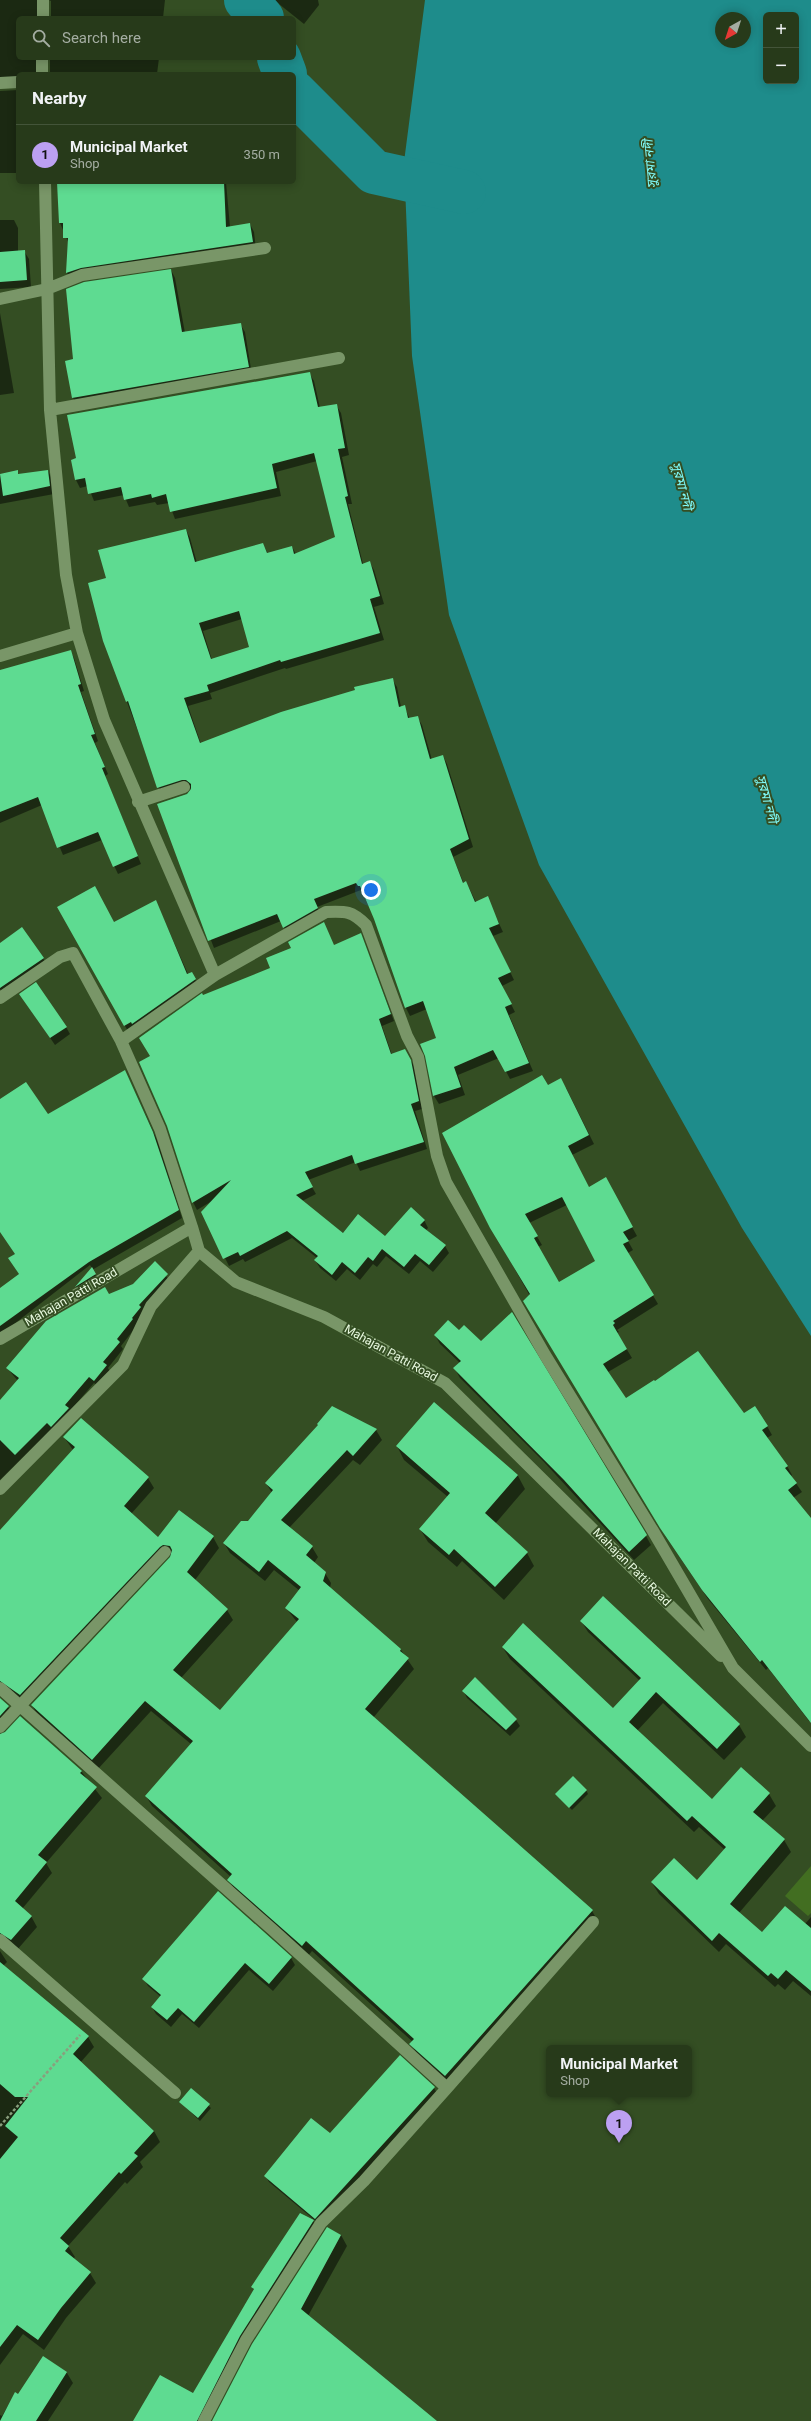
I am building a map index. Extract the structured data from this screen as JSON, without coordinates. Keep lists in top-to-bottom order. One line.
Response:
{"streets":{"street":["Mahajan Patti Road"]},"water":["সুরমা নদী"],"north":"bottom left","page":{"map_buttons":["+","−"],"search":"Search here","heading":"Nearby","list":[{"mark":"1","name":"Municipal Market","note":"Shop","value":"350 m"}],"popup":["Municipal Market","Shop"],"pins":"1"}}
